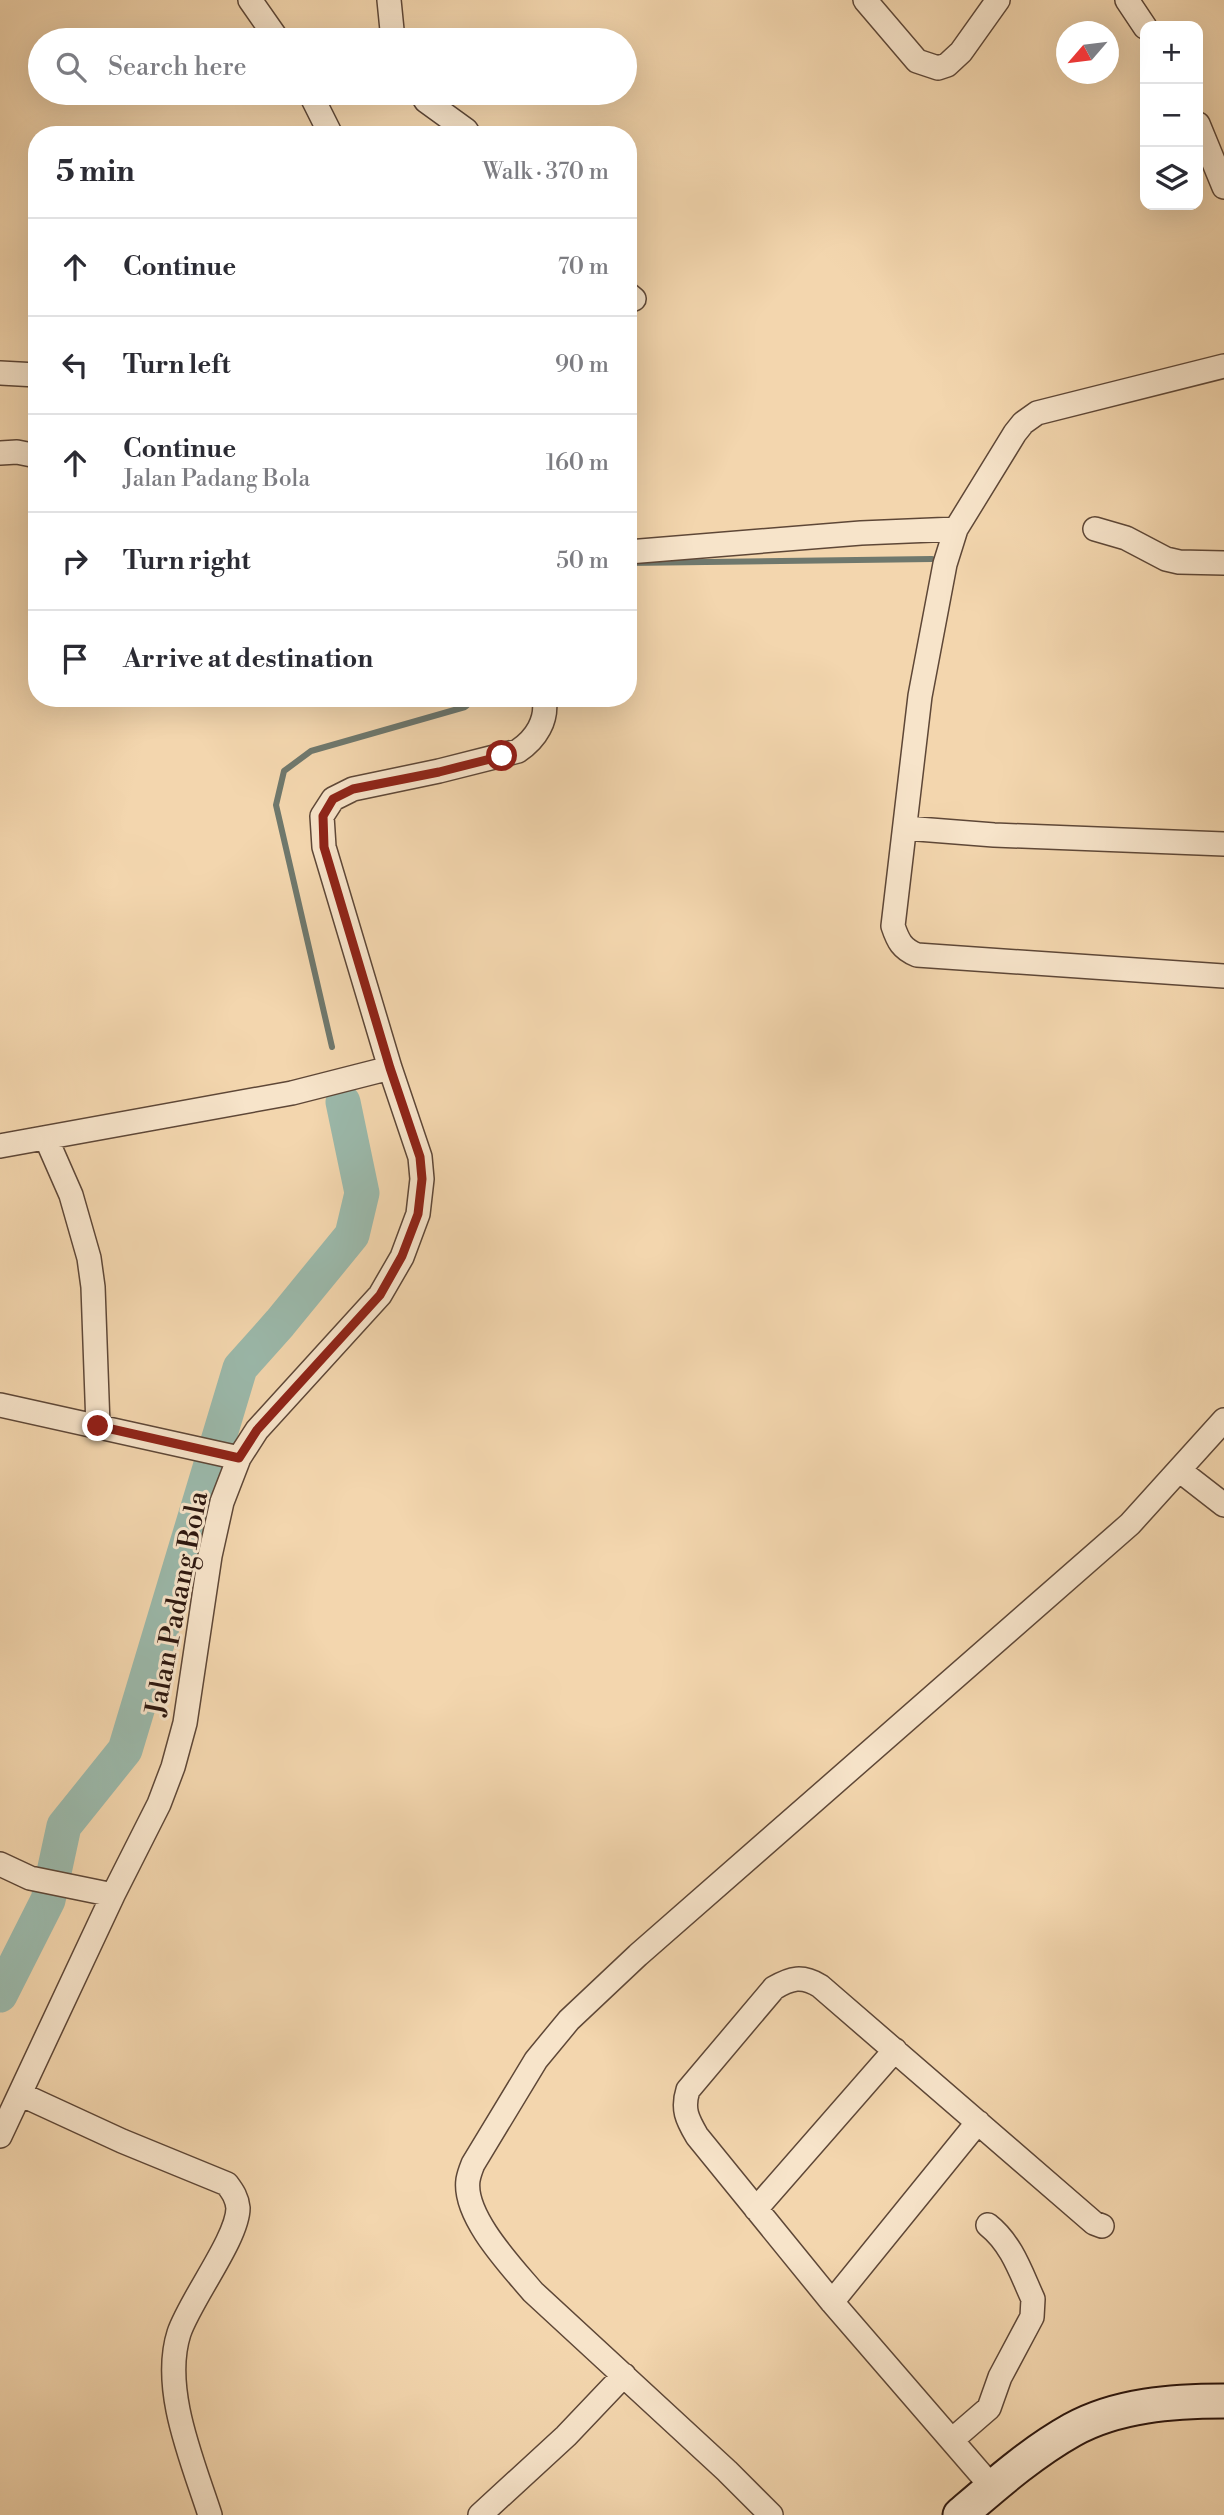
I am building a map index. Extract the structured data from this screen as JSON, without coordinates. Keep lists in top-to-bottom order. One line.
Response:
{"streets":{"street":["Jalan Padang Bola"]},"north":"bottom left","page":{"map_buttons":["+","−"],"search":"Search here","heading":["5 min","Walk · 370 m"],"list":[["Continue","70 m"],["Turn left","90 m"],["Continue","Jalan Padang Bola","160 m"],["Turn right","50 m"],"Arrive at destination"]}}
